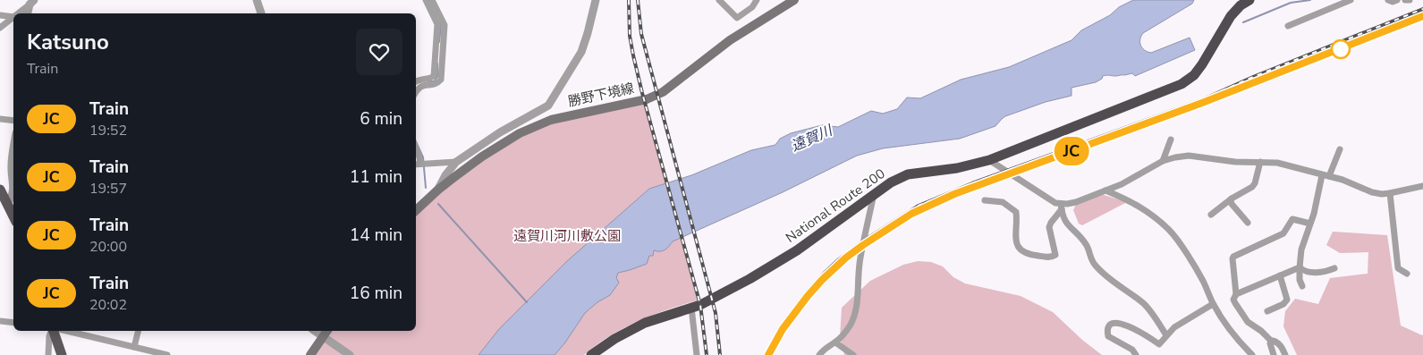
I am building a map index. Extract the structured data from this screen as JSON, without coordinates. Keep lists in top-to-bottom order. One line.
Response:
{"streets":{"highway":["National Route 200"],"main road":["勝野下境線"]},"water":["遠賀川"],"parks":["遠賀川河川敷公園"],"page":{"on_map":"JC","heading":["Katsuno","Train"],"list":[{"mark":"JC","name":"Train","note":"19:52","value":"6 min"},{"mark":"JC","name":"Train","note":"19:57","value":"11 min"},{"mark":"JC","name":"Train","note":"20:00","value":"14 min"},{"mark":"JC","name":"Train","note":"20:02","value":"16 min"}]}}
